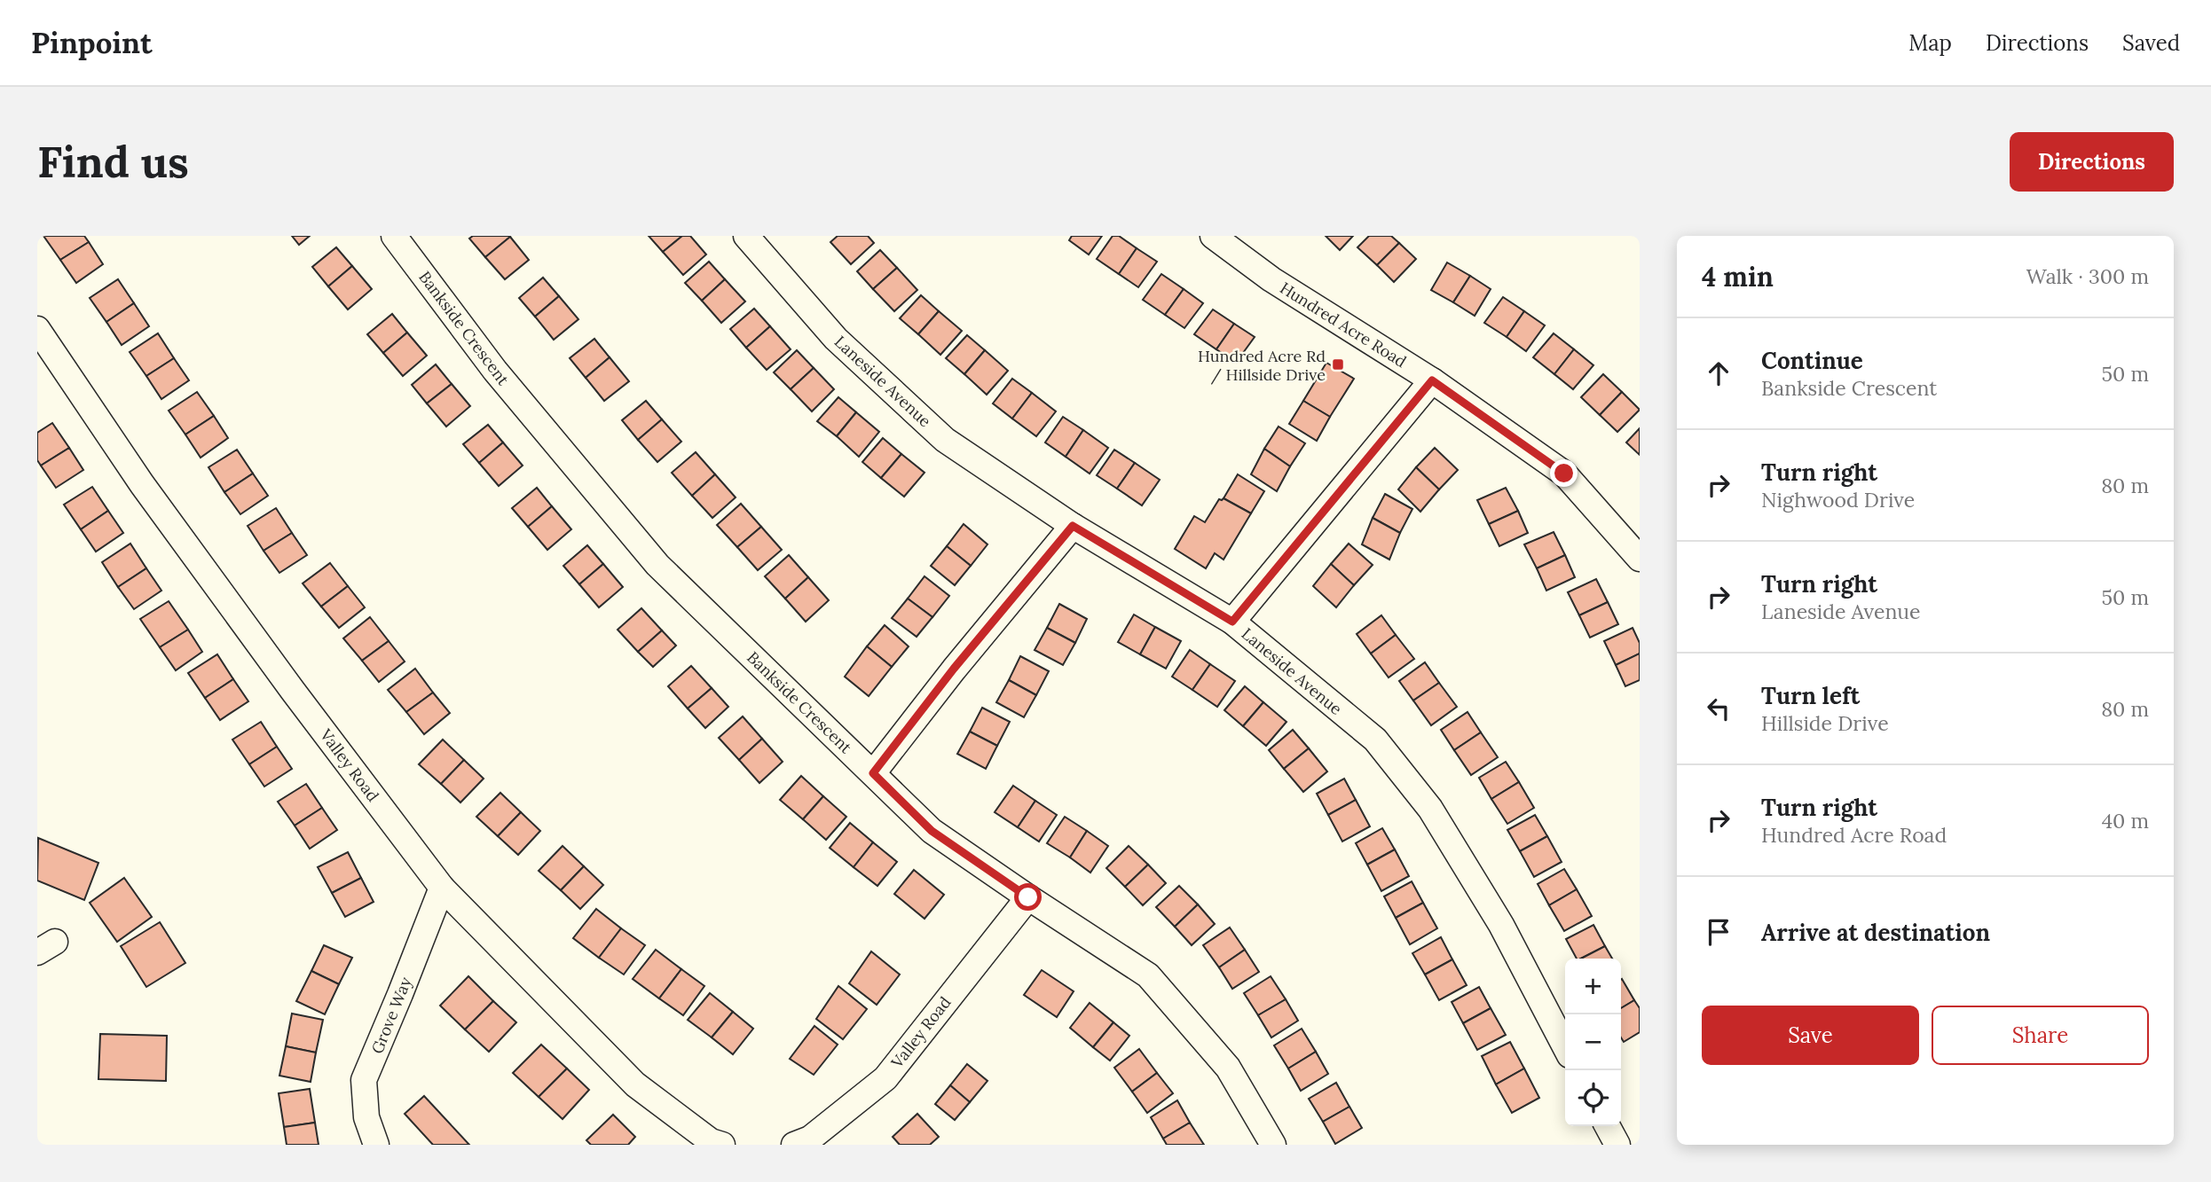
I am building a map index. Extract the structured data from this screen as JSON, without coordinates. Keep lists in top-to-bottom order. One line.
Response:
{"streets":{"street":["Hundred Acre Road","Bankside Crescent","Laneside Avenue","Valley Road","Grove Way"]},"crossings":[["Bankside Crescent","Valley Road"],["Valley Road","Grove Way"]],"places":{"transit":["Hundred Acre Rd / Hillside Drive"]},"page":{"header":"Pinpoint","nav":["Map","Directions","Saved"],"buttons":["Directions",["Save","Share"]],"title":"Find us","heading":["4 min","Walk · 300 m"],"list":[["Continue","Bankside Crescent","50 m"],["Turn right","Nighwood Drive","80 m"],["Turn right","Laneside Avenue","50 m"],["Turn left","Hillside Drive","80 m"],["Turn right","Hundred Acre Road","40 m"],"Arrive at destination"],"map_buttons":["+","−"]}}
